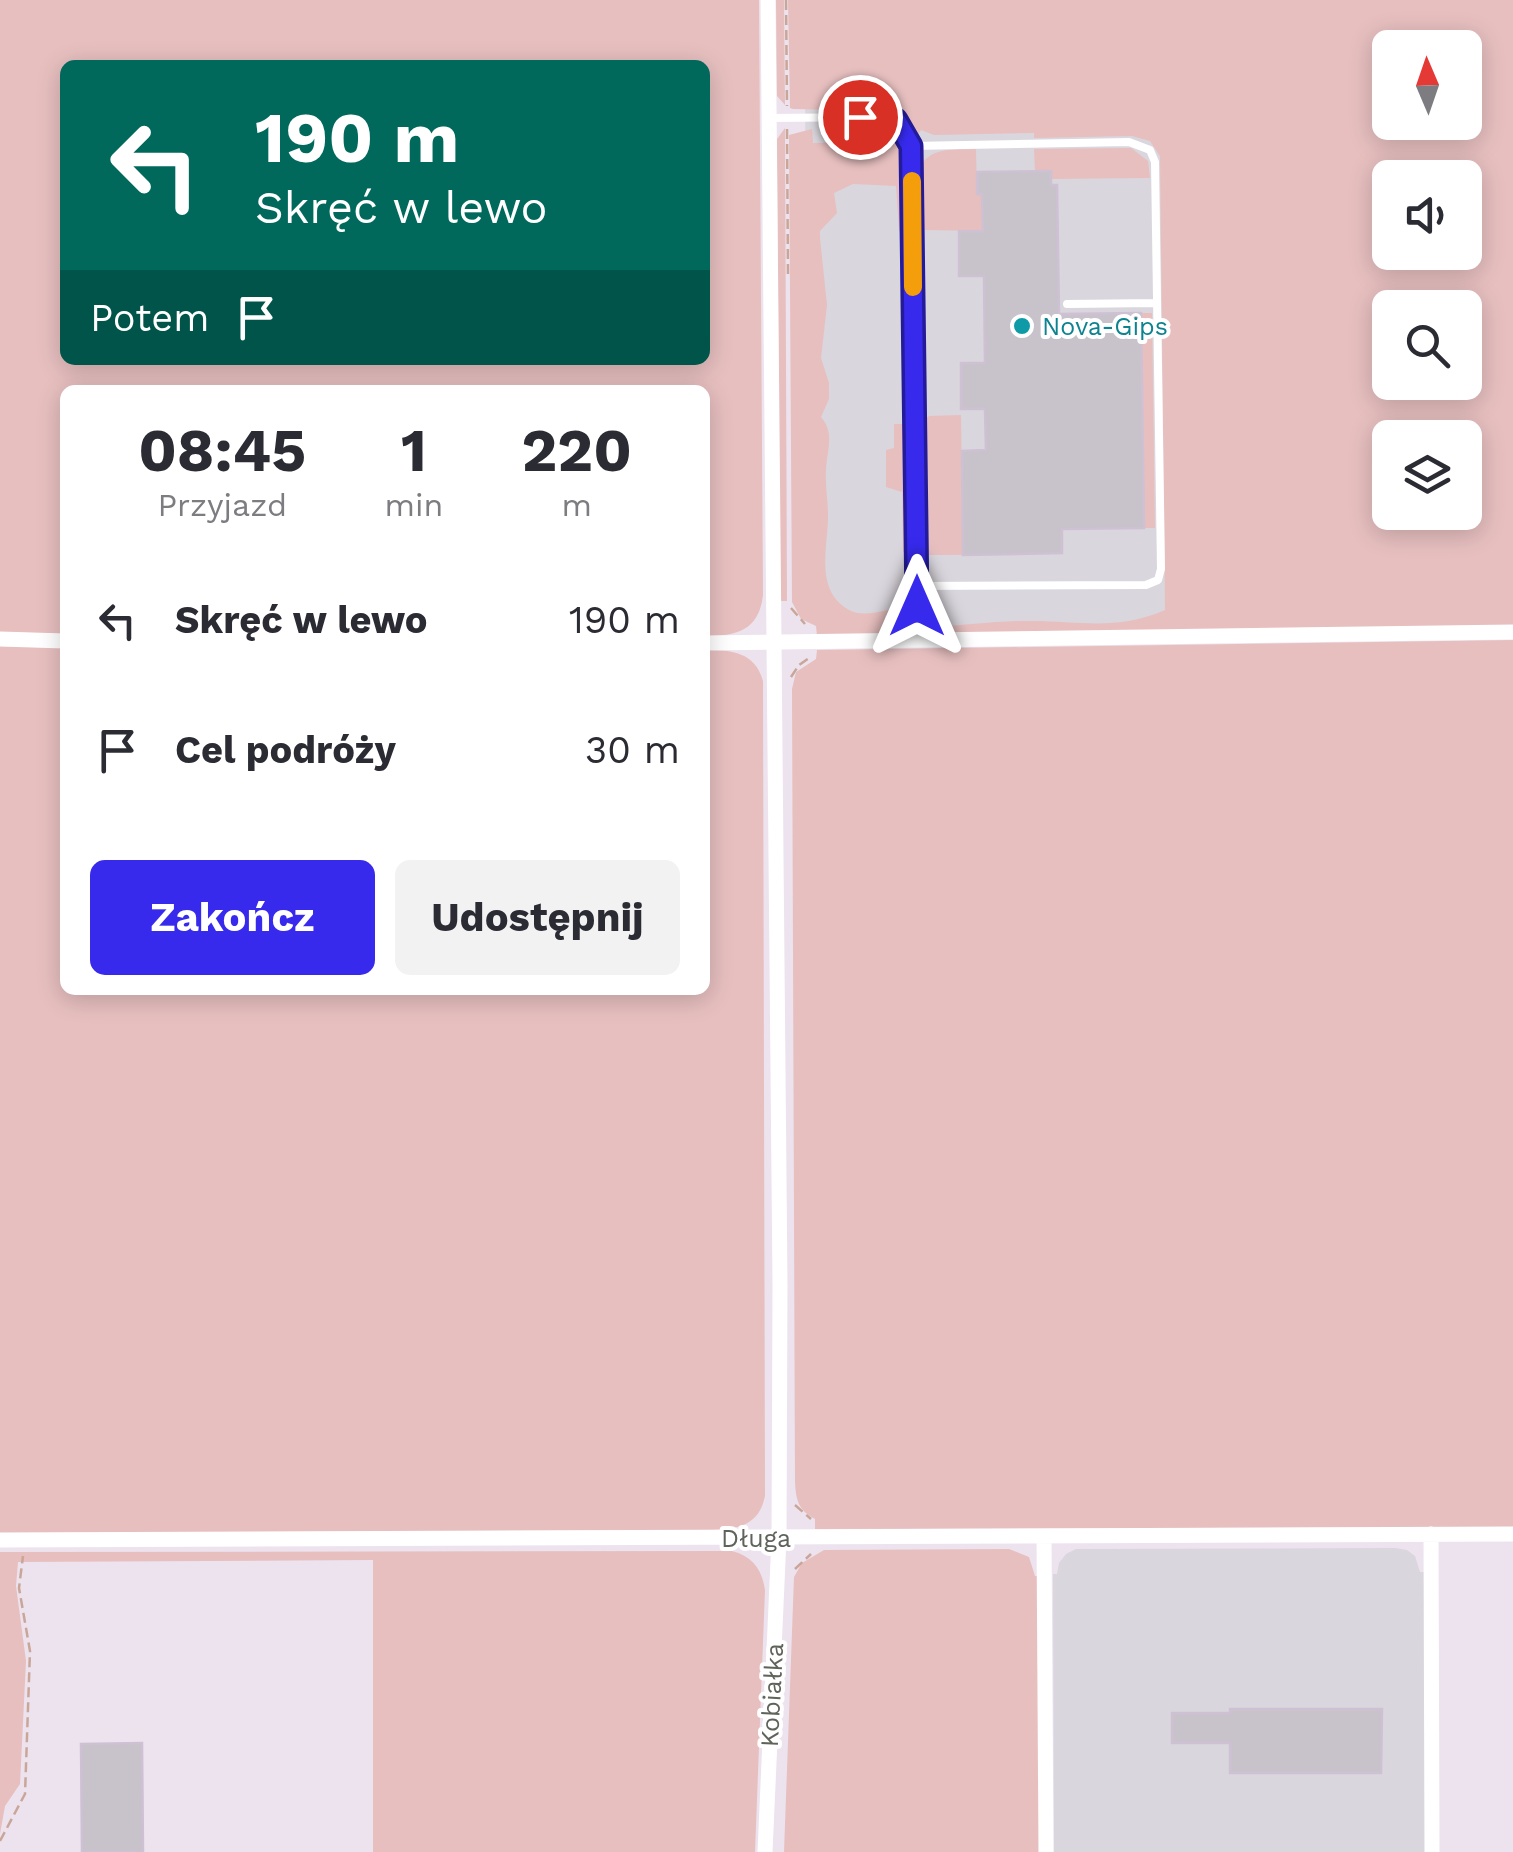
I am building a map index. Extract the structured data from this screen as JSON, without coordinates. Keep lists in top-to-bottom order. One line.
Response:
{"streets":{"street":["Długa","Kobiałka"]},"crossings":[["Długa","Kobiałka"]],"places":["Nova-Gips"],"north":"top","page":{"turn":["190 m","Skręć w lewo"],"then":"Potem","eta":["08:45","Przyjazd","1","min","220","m"],"list":[{"name":"Skręć w lewo","value":"190 m"},{"name":"Cel podróży","value":"30 m"}],"buttons":["Zakończ","Udostępnij"]}}
